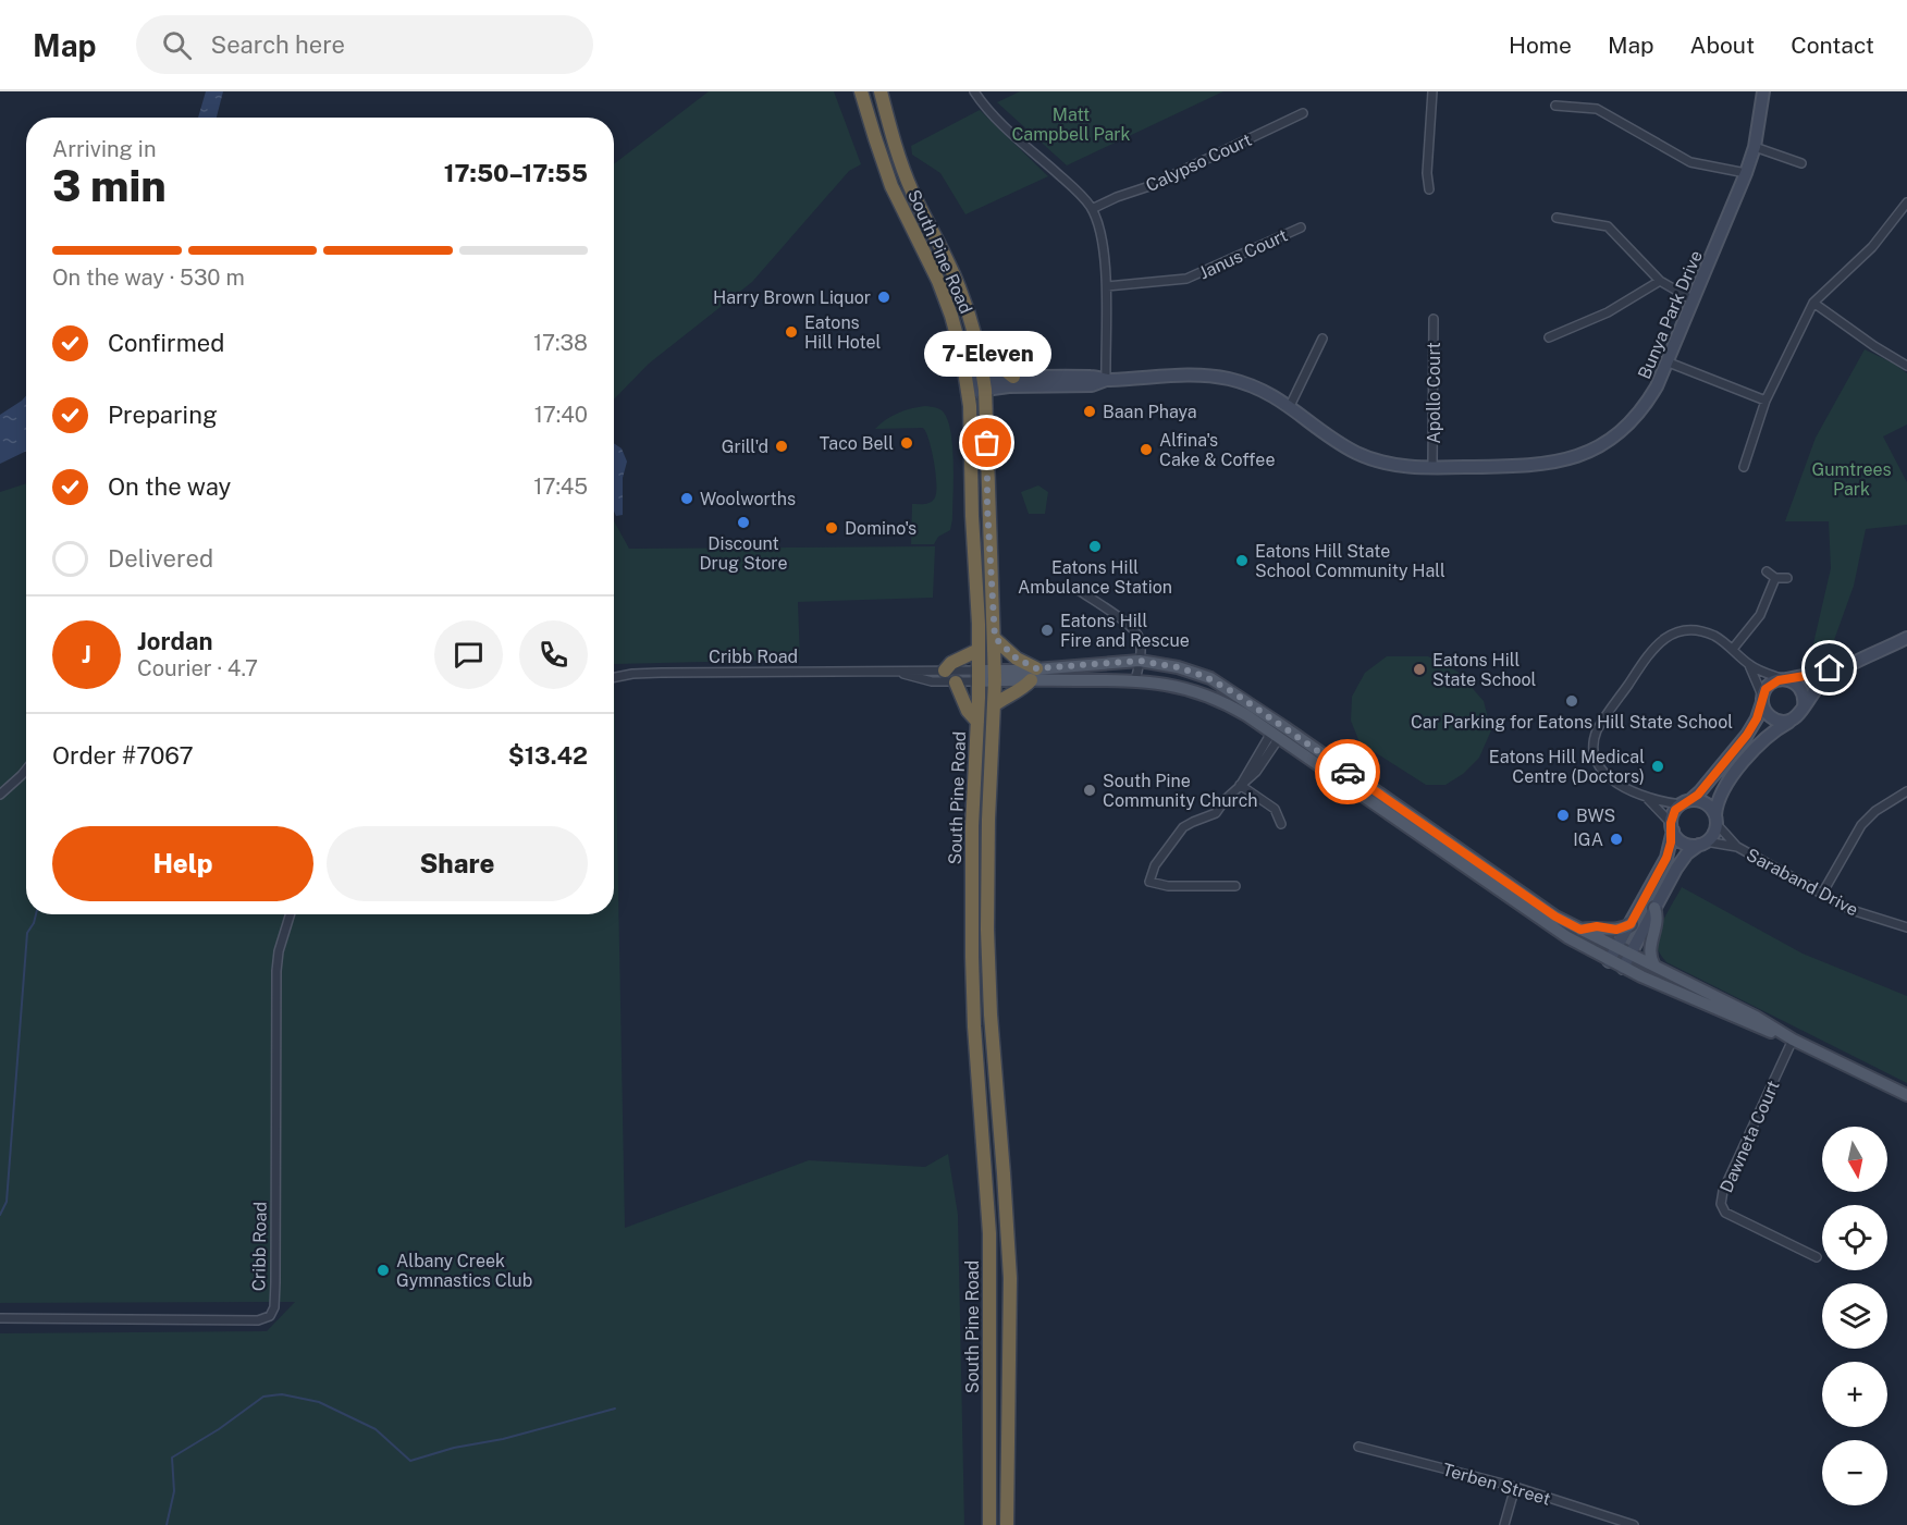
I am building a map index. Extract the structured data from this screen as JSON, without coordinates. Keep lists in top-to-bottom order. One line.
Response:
{"streets":{"highway":["South Pine Road"],"main road":["Cribb Road"],"street":["Calypso Court","Janus Court","Bunya Park Drive","Apollo Court","Saraband Drive","Dawneta Court","Terben Street"]},"crossings":[["South Pine Road","Bunya Park Drive"],["South Pine Road","Cribb Road"],["Bunya Park Drive","Apollo Court"]],"parks":["Matt Campbell Park","Gumtrees Park"],"places":["Harry Brown Liquor","Eatons Hill Hotel","Baan Phaya","Taco Bell","7-Eleven","Grill'd","Alfina's Cake & Coffee","Woolworths","Discount Drug Store","Domino's","Eatons Hill Ambulance Station","Eatons Hill State School Community Hall","Eatons Hill Fire and Rescue","Eatons Hill State School","Car Parking for Eatons Hill State School","Eatons Hill Medical Centre (Doctors)","South Pine Community Church","BWS","IGA","Albany Creek Gymnastics Club"],"north":"bottom","page":{"header":"Map","search":"Search here","nav":["Home","Map","About","Contact"],"heading":["3 min","Arriving in","17:50–17:55"],"panel":["Jordan","Courier · 4.7","Order #7067","$13.42"],"bar":"On the way · 530 m","list":[["Confirmed","17:38"],["Preparing","17:40"],["On the way","17:45"],"Delivered"],"bubble":"7-Eleven","round":"J","buttons":["Help","Share"],"map_buttons":["+","−"]}}
